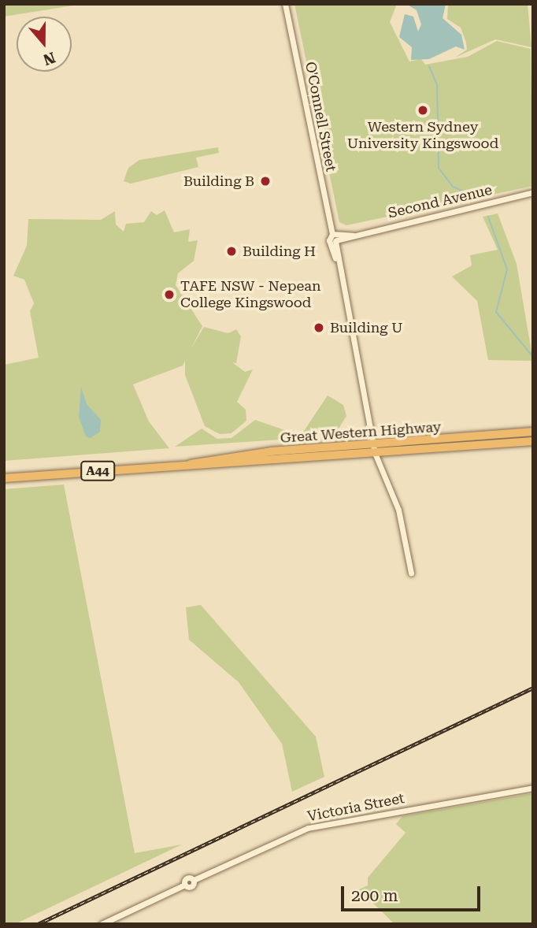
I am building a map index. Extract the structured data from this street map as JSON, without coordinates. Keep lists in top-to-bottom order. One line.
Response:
{"streets":{"highway":["Great Western Highway","A44"],"street":["O'Connell Street","Second Avenue","Victoria Street"]},"crossings":[["O'Connell Street","Second Avenue"],["O'Connell Street","Great Western Highway"]],"places":["Western Sydney University Kingswood","Building B","Building H","TAFE NSW - Nepean College Kingswood","Building U"],"scale_bar":"200 m","north":"bottom"}
